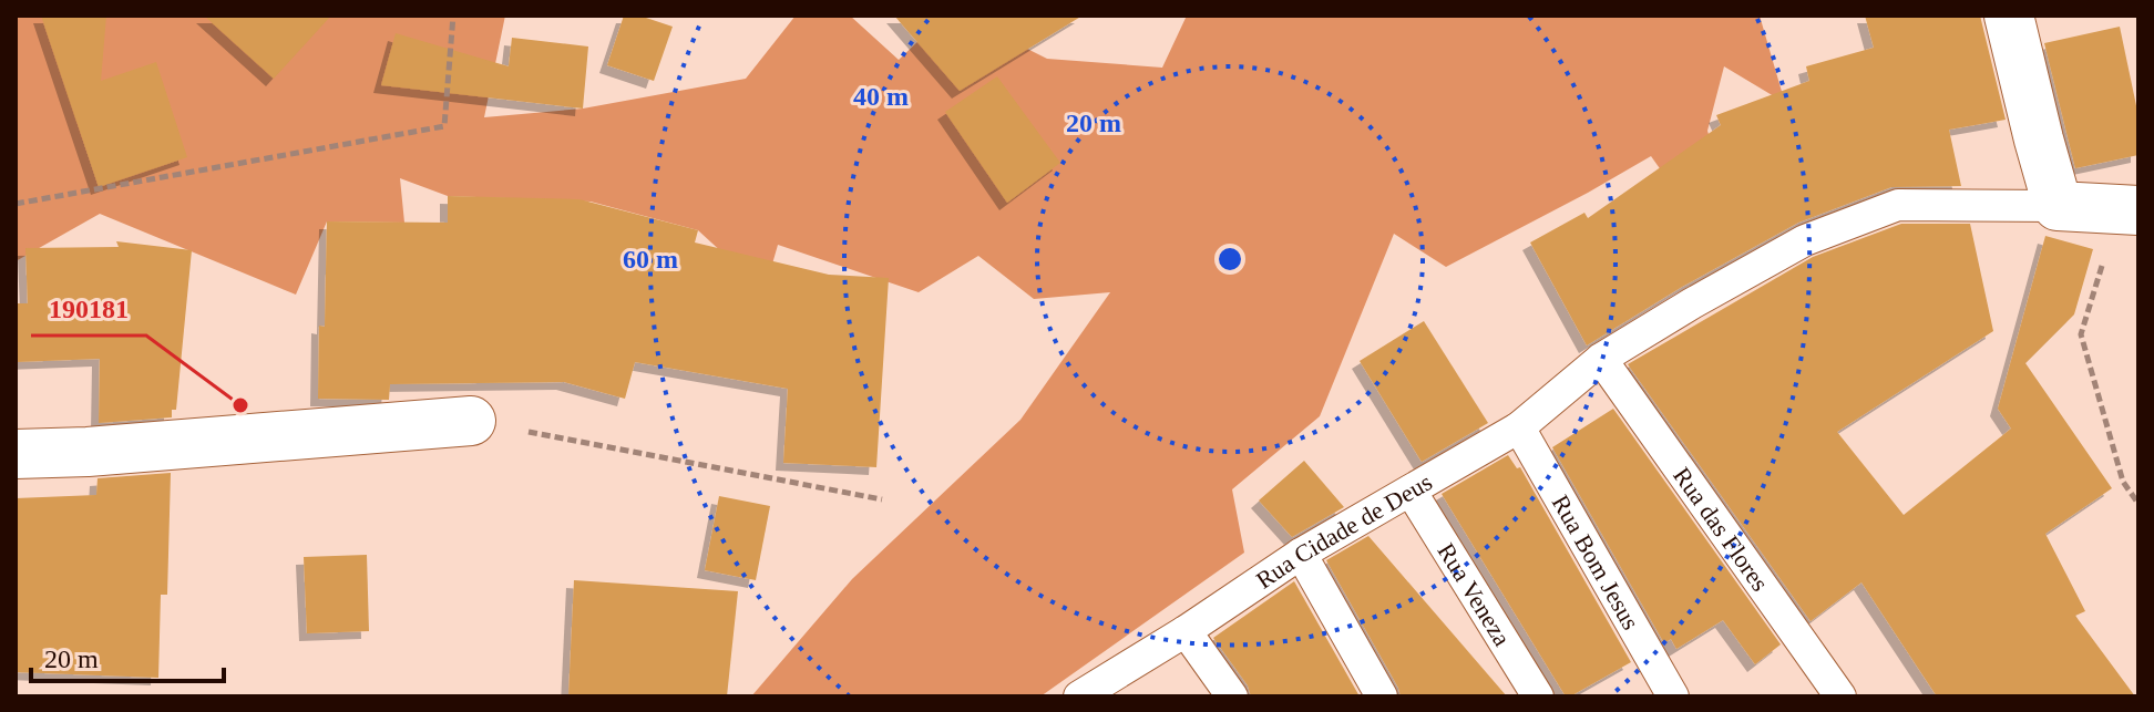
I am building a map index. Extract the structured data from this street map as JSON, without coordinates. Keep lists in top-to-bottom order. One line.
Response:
{"streets":{"lane":["Rua das Flores","Rua Cidade de Deus","Rua Bom Jesus","Rua Veneza"]},"crossings":[["Rua das Flores","Rua Cidade de Deus"],["Rua Cidade de Deus","Rua Bom Jesus"],["Rua Cidade de Deus","Rua Veneza"]],"places":["190181"],"scale_bar":"20 m","rings":["40 m","20 m","60 m"]}
